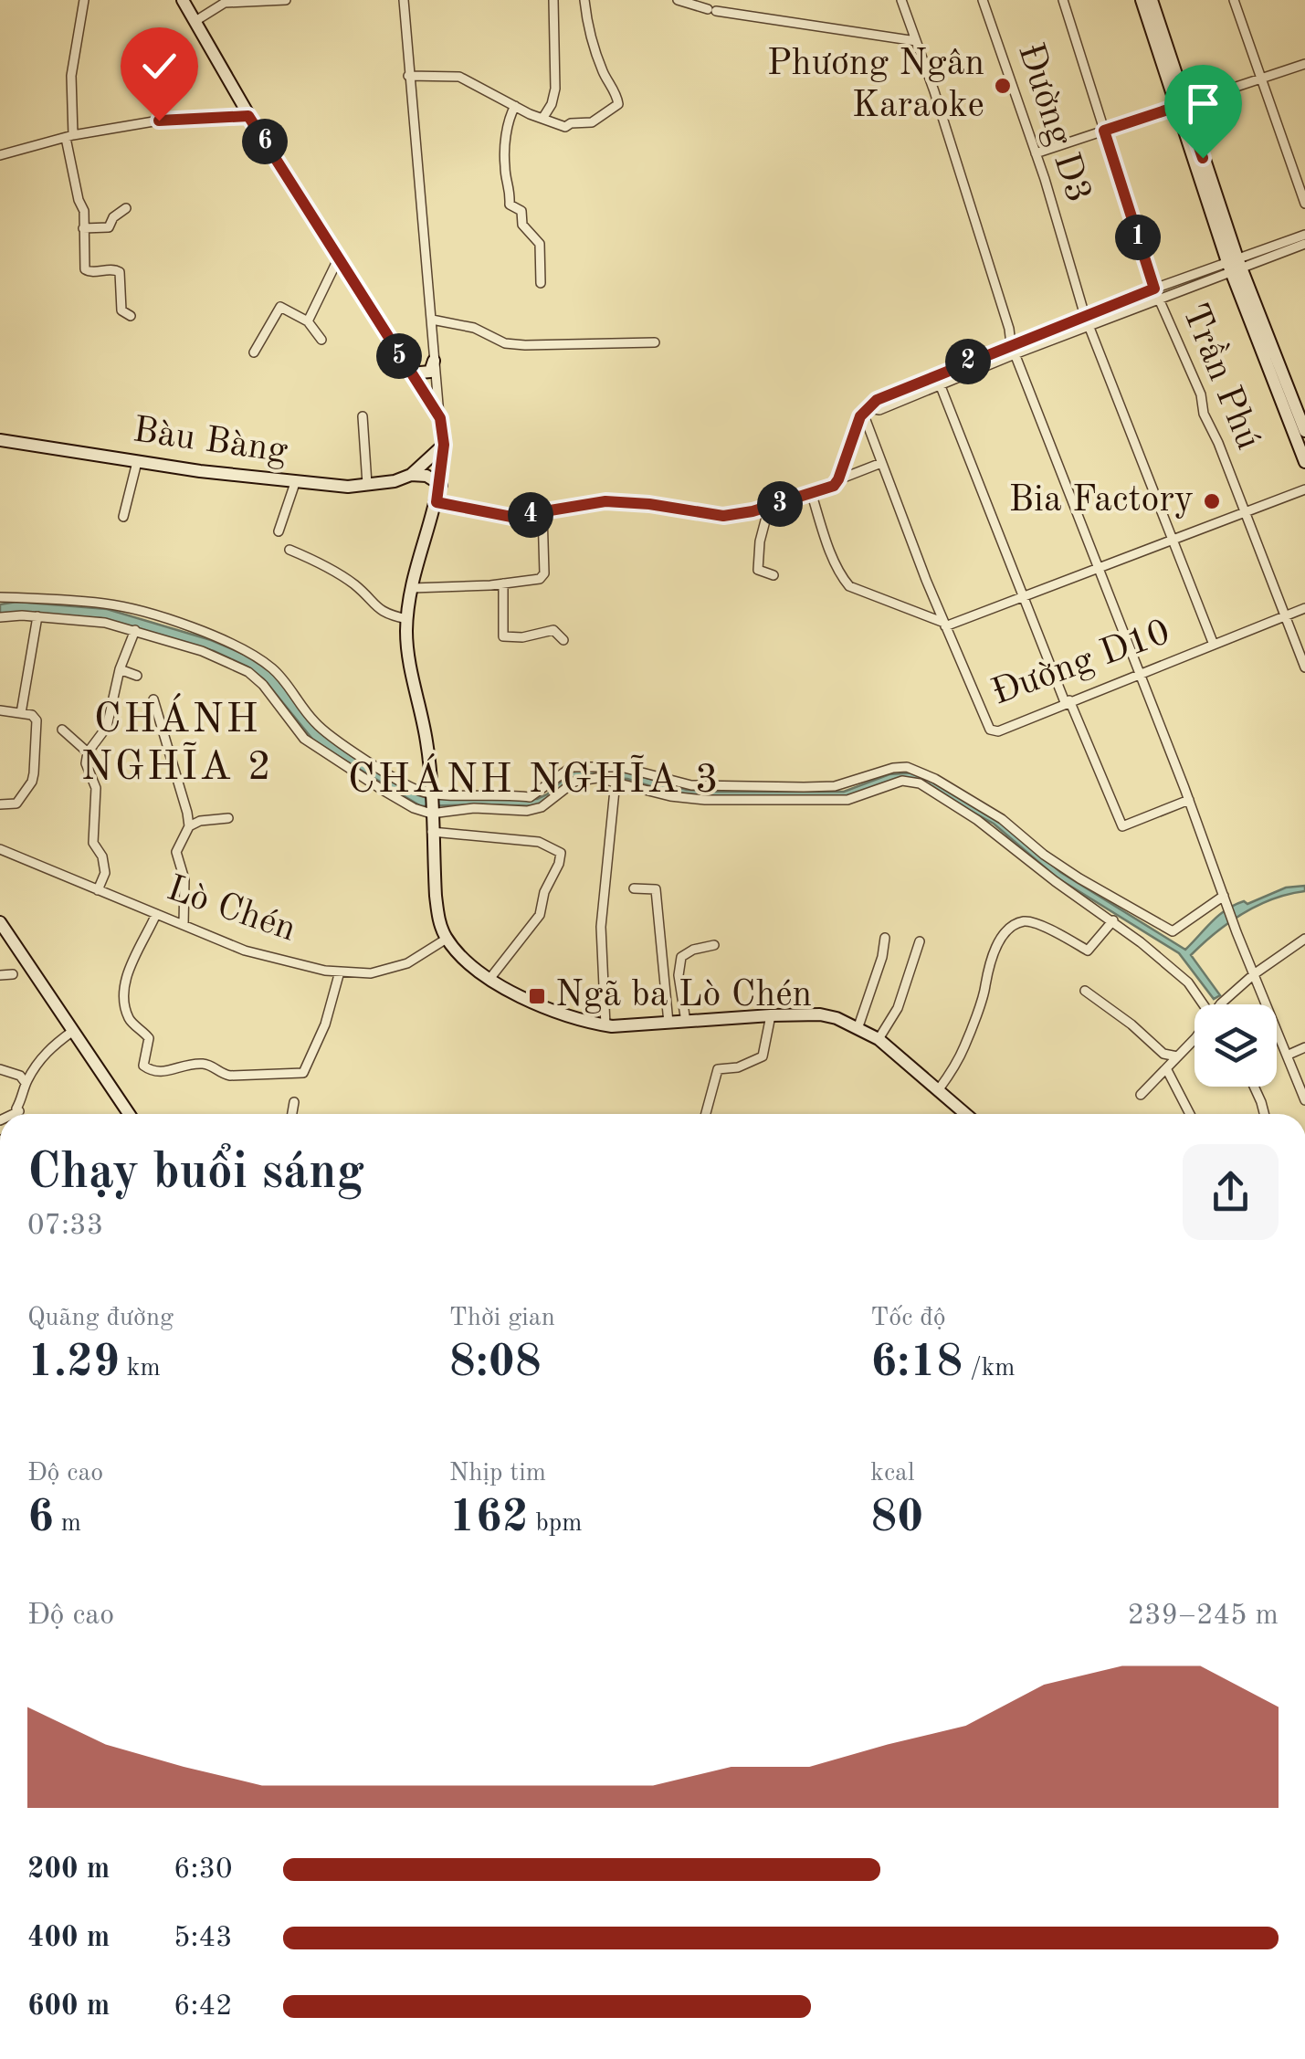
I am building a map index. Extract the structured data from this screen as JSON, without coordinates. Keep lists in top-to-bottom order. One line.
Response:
{"streets":{"main road":["Bàu Bàng"],"street":["Đường D3","Trần Phú","Đường D10","Lò Chén"]},"crossings":[["Đường D3","Đường D10"],["Trần Phú","Đường D10"]],"districts":["CHÁNH NGHĨA 2","CHÁNH NGHĨA 3"],"places":{"other":["Phương Ngân Karaoke","Bia Factory"],"transit":["Ngã ba Lò Chén"]},"page":{"pins":["6","1","5","2","3","4"],"heading":["Chạy buổi sáng","07:33"],"stats":[["Quãng đường","1.29 km"],["Thời gian","8:08"],["Tốc độ","6:18 /km"],["Độ cao","6 m"],["Nhịp tim","162 bpm"],["kcal","80"]],"chart":["Độ cao","239–245 m"],"list":[{"name":"200 m","note":"6:30"},{"name":"400 m","note":"5:43"},{"name":"600 m","note":"6:42"}]}}
